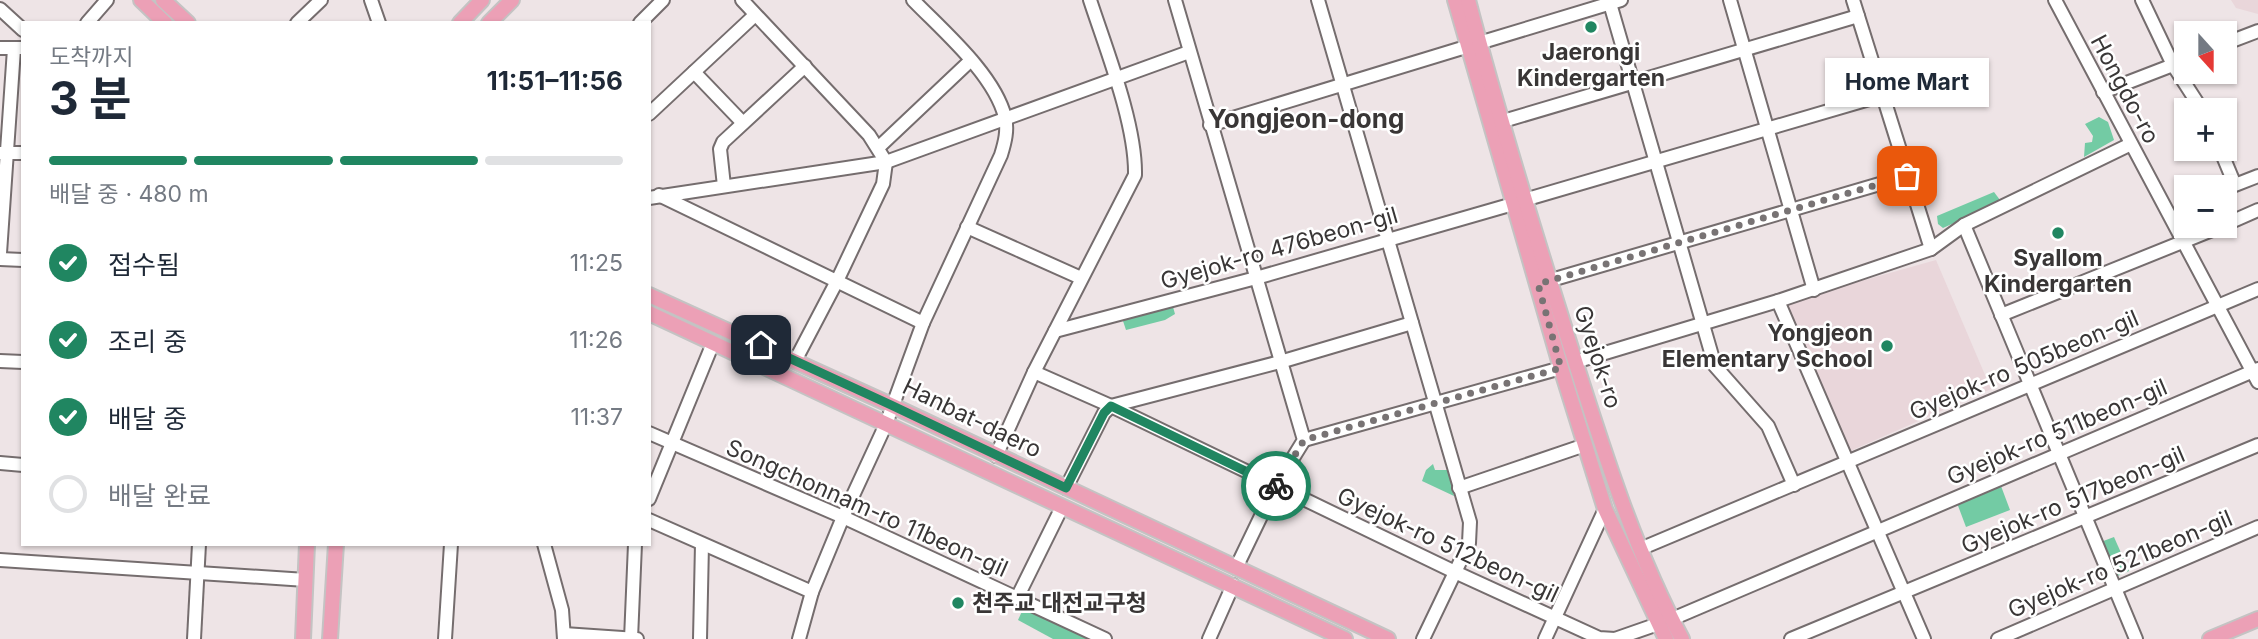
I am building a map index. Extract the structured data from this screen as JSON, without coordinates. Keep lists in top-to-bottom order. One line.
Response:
{"streets":{"main road":["Gyejok-ro","Hanbat-daero"],"street":["Hongdo-ro","Gyejok-ro 476beon-gil","Gyejok-ro 505beon-gil","Gyejok-ro 511beon-gil","Gyejok-ro 517beon-gil","Songchonnam-ro 11beon-gil","Gyejok-ro 512beon-gil","Gyejok-ro 521beon-gil"]},"crossings":[["Hongdo-ro","Gyejok-ro 505beon-gil"],["Hongdo-ro","Gyejok-ro 511beon-gil"],["Gyejok-ro 476beon-gil","Gyejok-ro"],["Gyejok-ro","Gyejok-ro 505beon-gil"],["Gyejok-ro","Gyejok-ro 511beon-gil"],["Gyejok-ro","Gyejok-ro 512beon-gil"],["Gyejok-ro 511beon-gil","Gyejok-ro 512beon-gil"]],"districts":["Yongjeon-dong"],"places":["Jaerongi Kindergarten","Home Mart","Syallom Kindergarten","Yongjeon Elementary School","천주교 대전교구청"],"north":"bottom","page":{"map_buttons":["+","−"],"heading":["3 분","도착까지","11:51–11:56"],"bubble":"Home Mart","bar":"배달 중 · 480 m","list":[["접수됨","11:25"],["조리 중","11:26"],["배달 중","11:37"],"배달 완료"]}}
